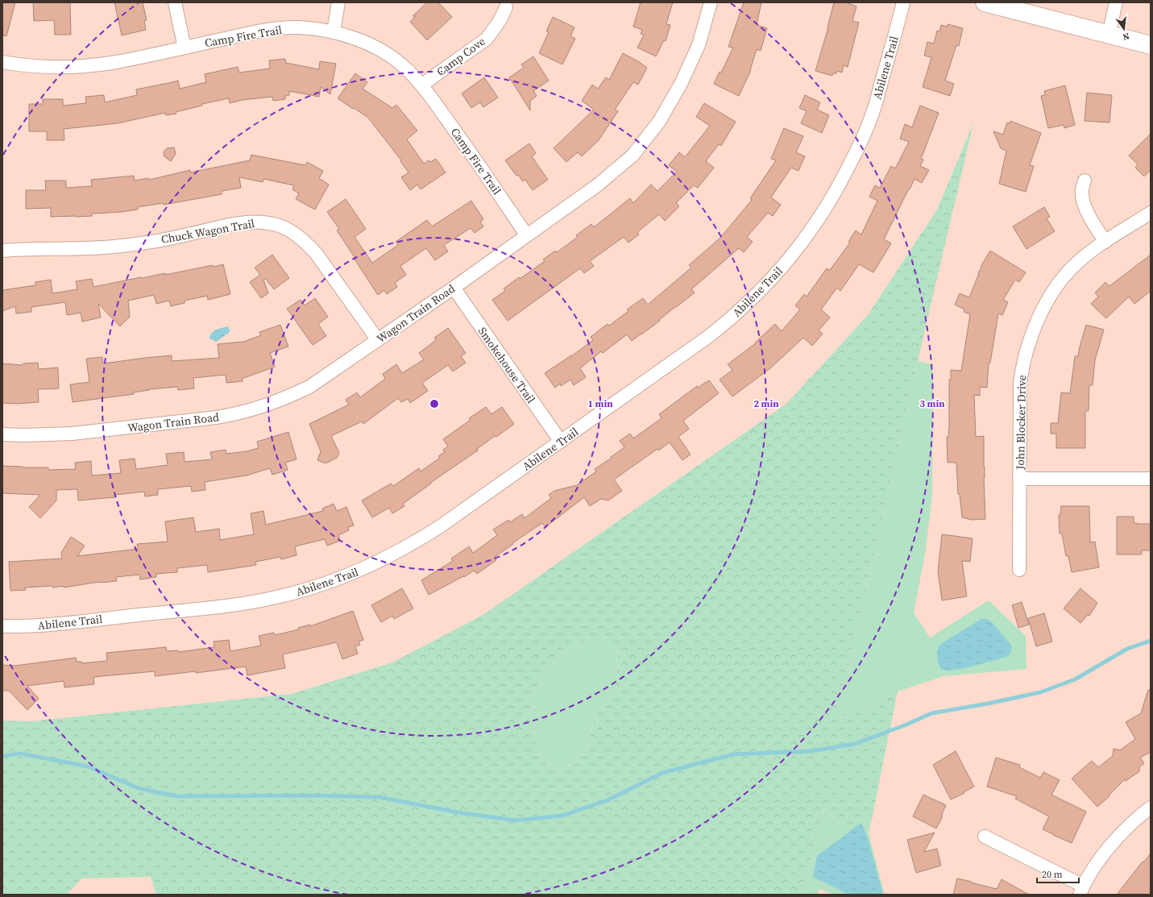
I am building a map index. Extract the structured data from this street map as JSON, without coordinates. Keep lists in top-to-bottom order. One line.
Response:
{"streets":{"street":["Camp Fire Trail","Camp Cove","Abilene Trail","Chuck Wagon Trail","Wagon Train Road","Smokehouse Trail","John Blocker Drive"]},"crossings":[["Camp Fire Trail","Camp Cove"],["Camp Fire Trail","Wagon Train Road"],["Abilene Trail","Smokehouse Trail"],["Chuck Wagon Trail","Wagon Train Road"],["Wagon Train Road","Smokehouse Trail"]],"scale_bar":"20 m","north":"bottom","rings":["1 min","2 min","3 min"]}
